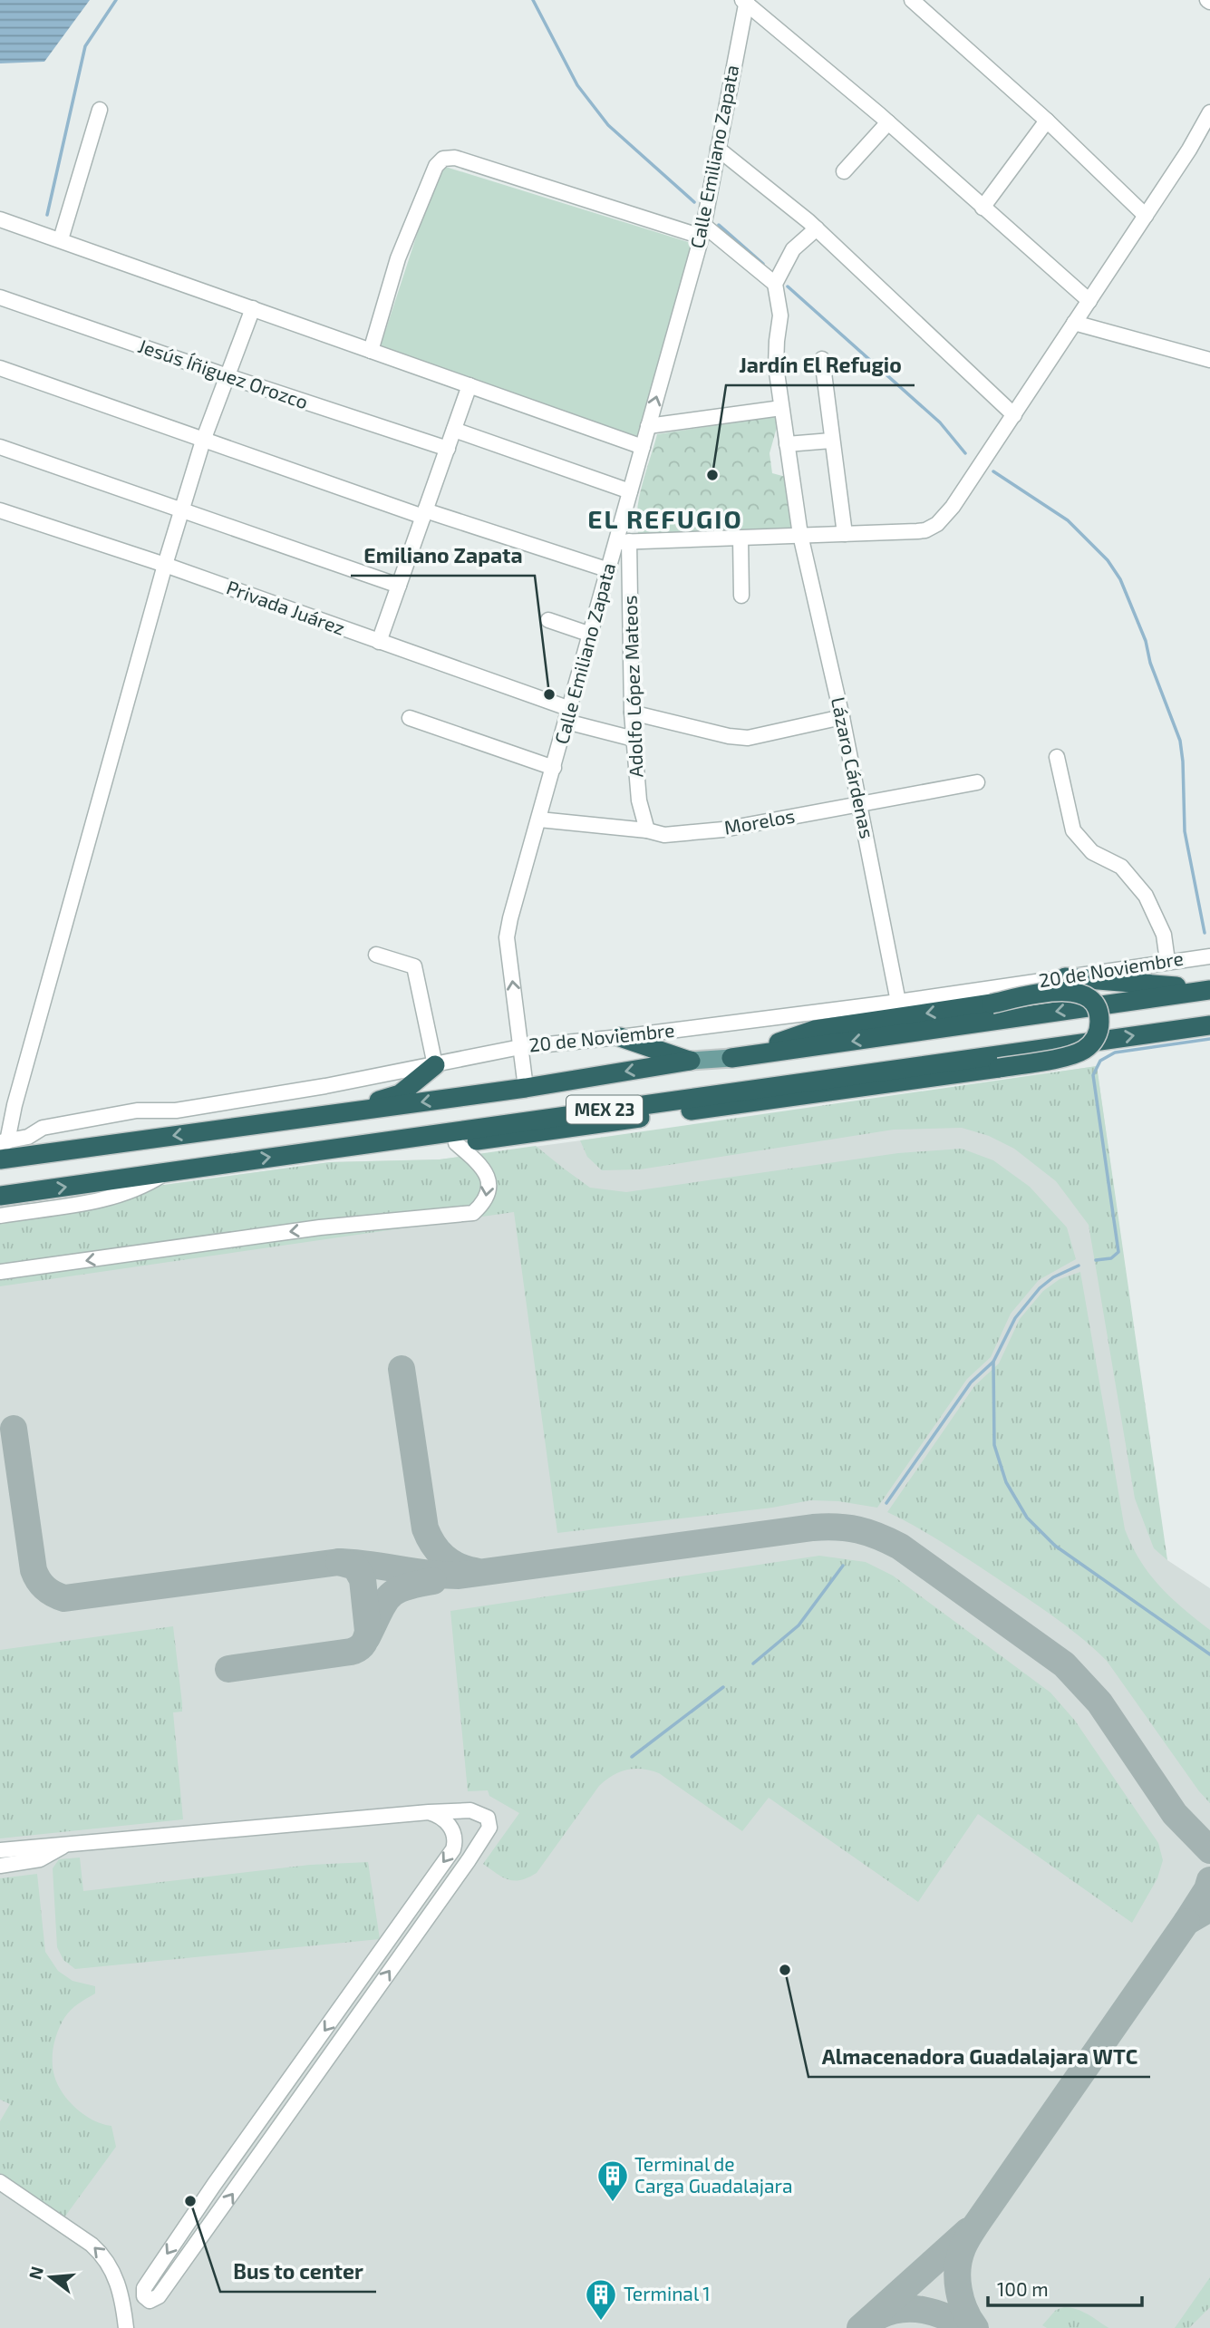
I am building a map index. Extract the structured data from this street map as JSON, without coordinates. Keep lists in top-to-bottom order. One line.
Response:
{"streets":{"highway":["MEX 23"],"street":["Calle Emiliano Zapata","Jesús Íñiguez Orozco","Privada Juárez","Adolfo López Mateos","Lázaro Cárdenas","Morelos","20 de Noviembre"]},"crossings":[["Calle Emiliano Zapata","Privada Juárez"],["Calle Emiliano Zapata","Adolfo López Mateos"],["Calle Emiliano Zapata","Morelos"],["Calle Emiliano Zapata","20 de Noviembre"],["Calle Emiliano Zapata","MEX 23"],["Privada Juárez","Adolfo López Mateos"],["Adolfo López Mateos","Morelos"],["Lázaro Cárdenas","Morelos"],["Lázaro Cárdenas","20 de Noviembre"]],"one_way":["Calle Emiliano Zapata"],"districts":["EL REFUGIO"],"places":{"other":["Jardín El Refugio","Emiliano Zapata","Almacenadora Guadalajara WTC","Bus to center"],"building":["Terminal de Carga Guadalajara","Terminal 1"]},"scale_bar":"100 m","north":"left"}
